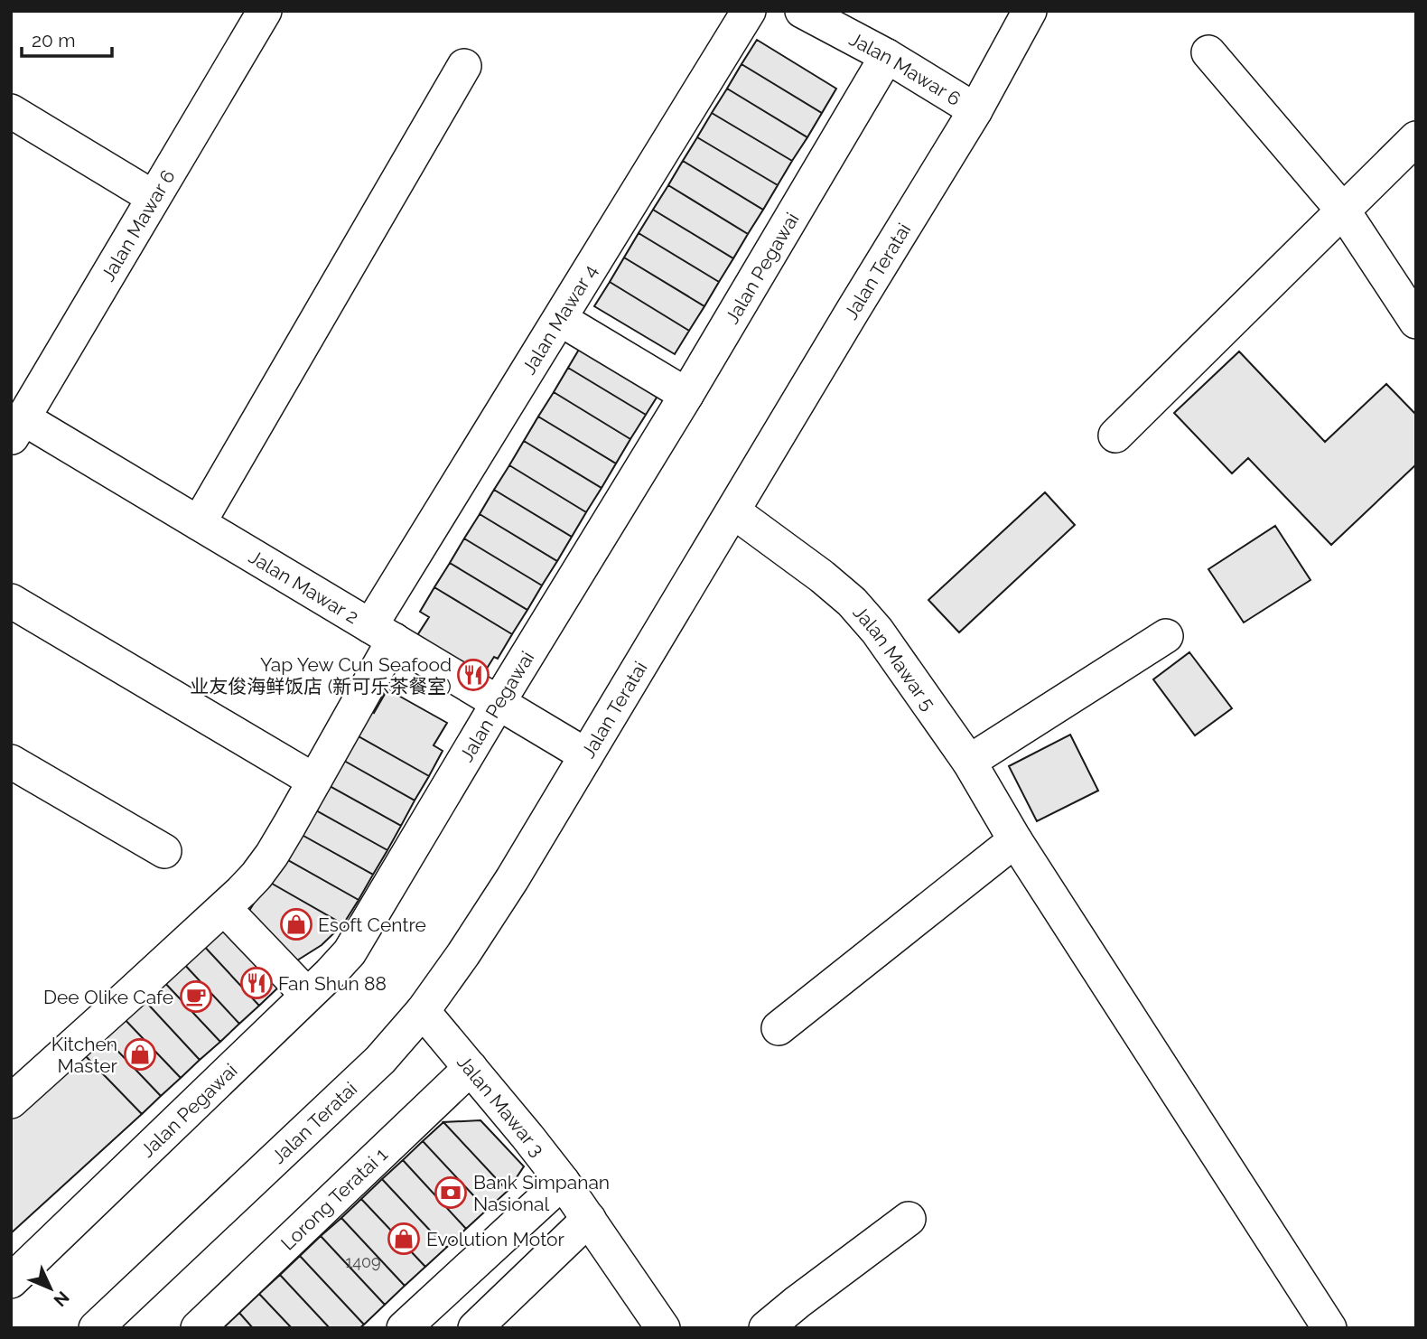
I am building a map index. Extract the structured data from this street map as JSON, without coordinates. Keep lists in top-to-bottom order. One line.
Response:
{"streets":{"street":["Jalan Mawar 6","Jalan Pegawai","Jalan Teratai","Jalan Mawar 4","Jalan Mawar 2","Jalan Mawar 5","Jalan Mawar 3","Lorong Teratai 1"]},"crossings":[["Jalan Mawar 6","Jalan Pegawai"],["Jalan Mawar 6","Jalan Teratai"],["Jalan Mawar 6","Jalan Mawar 2"],["Jalan Pegawai","Jalan Mawar 2"],["Jalan Teratai","Jalan Mawar 2"],["Jalan Teratai","Jalan Mawar 5"],["Jalan Teratai","Jalan Mawar 3"],["Jalan Mawar 4","Jalan Mawar 2"],["Jalan Mawar 3","Lorong Teratai 1"]],"places":{"restaurant":["Yap Yew Cun Seafood 业友俊海鲜饭店 (新可乐茶餐室)","Fan Shun 88"],"shop":["Esoft Centre","Kitchen Master","Evolution Motor"],"cafe":["Dee Olike Cafe"],"bank":["Bank Simpanan Nasional"]},"house_numbers":["1409"],"scale_bar":"20 m","north":"bottom right"}
